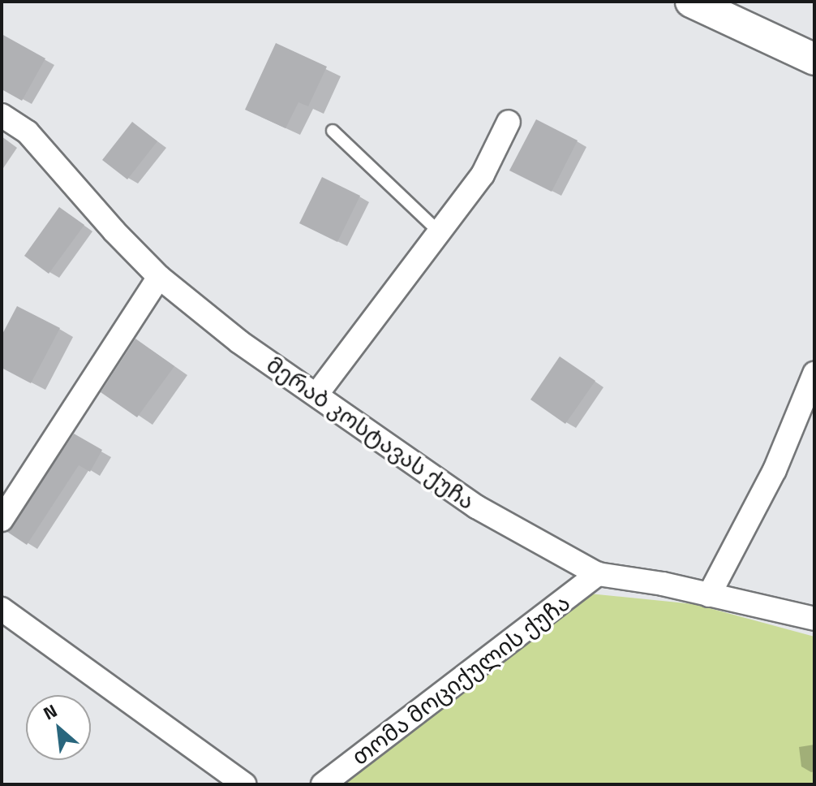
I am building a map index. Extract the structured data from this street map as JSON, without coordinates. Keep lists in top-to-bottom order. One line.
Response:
{"streets":{"street":["მერაბ კოსტავას ქუჩა","თომა მოციქულის ქუჩა"]},"crossings":[["მერაბ კოსტავას ქუჩა","თომა მოციქულის ქუჩა"]],"north":"top left"}
